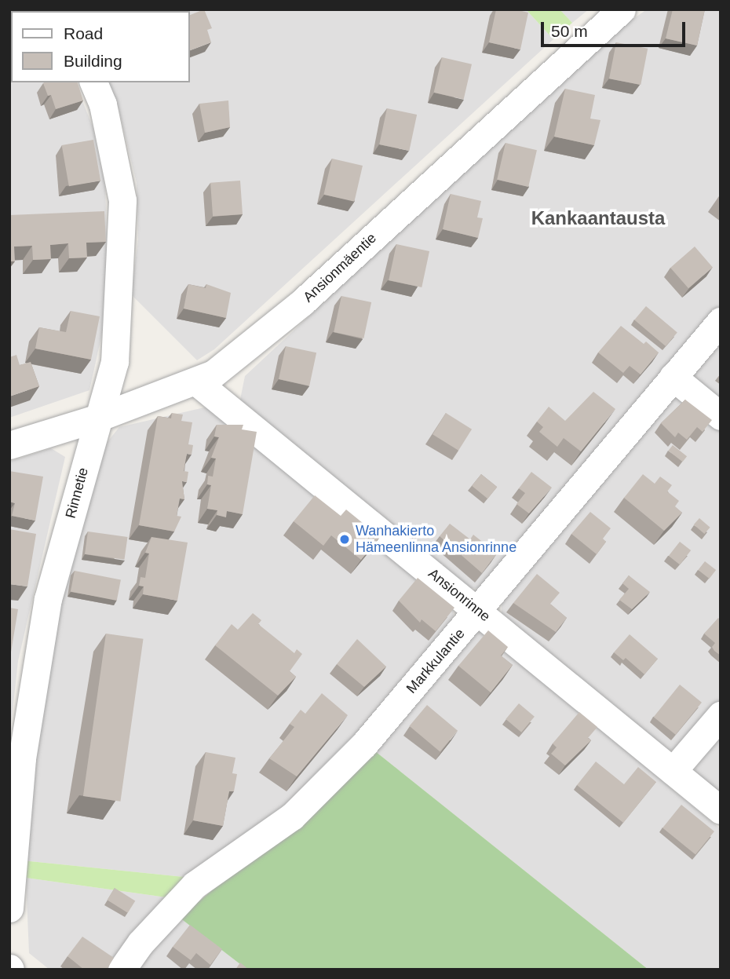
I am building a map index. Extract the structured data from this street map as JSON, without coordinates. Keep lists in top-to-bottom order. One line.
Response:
{"streets":{"street":["Ansionmäentie","Rinnetie","Ansionrinne","Markkulantie"]},"crossings":[["Ansionmäentie","Rinnetie"],["Ansionmäentie","Ansionrinne"],["Ansionrinne","Markkulantie"]],"districts":["Kankaantausta"],"places":["Wanhakierto Hämeenlinna Ansionrinne"],"legend":["Road","Building"],"scale_bar":"50 m"}
